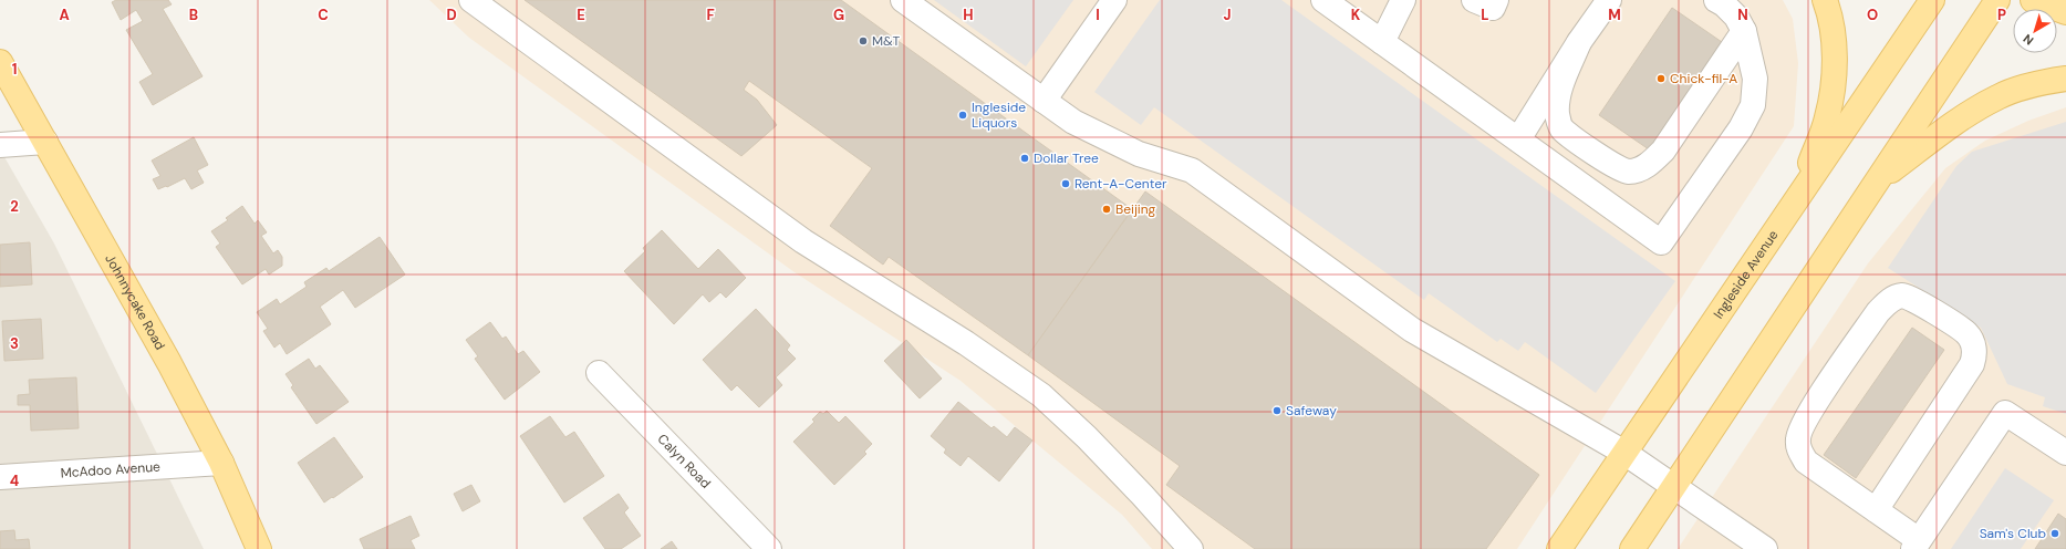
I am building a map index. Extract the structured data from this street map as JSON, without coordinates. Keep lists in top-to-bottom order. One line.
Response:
{"streets":{"main road":["Ingleside Avenue","Johnnycake Road"],"street":["Calyn Road","McAdoo Avenue"]},"crossings":[["Johnnycake Road","McAdoo Avenue"]],"places":["M&T","Chick-fil-A","Ingleside Liquors","Dollar Tree","Rent-A-Center","Beijing","Safeway","Sam's Club"],"north":"bottom left","grid":{"columns":["A","B","C","D","E","F","G","H","I","J","K","L","M","N","O","P"],"rows":["1","2","3","4"]}}
